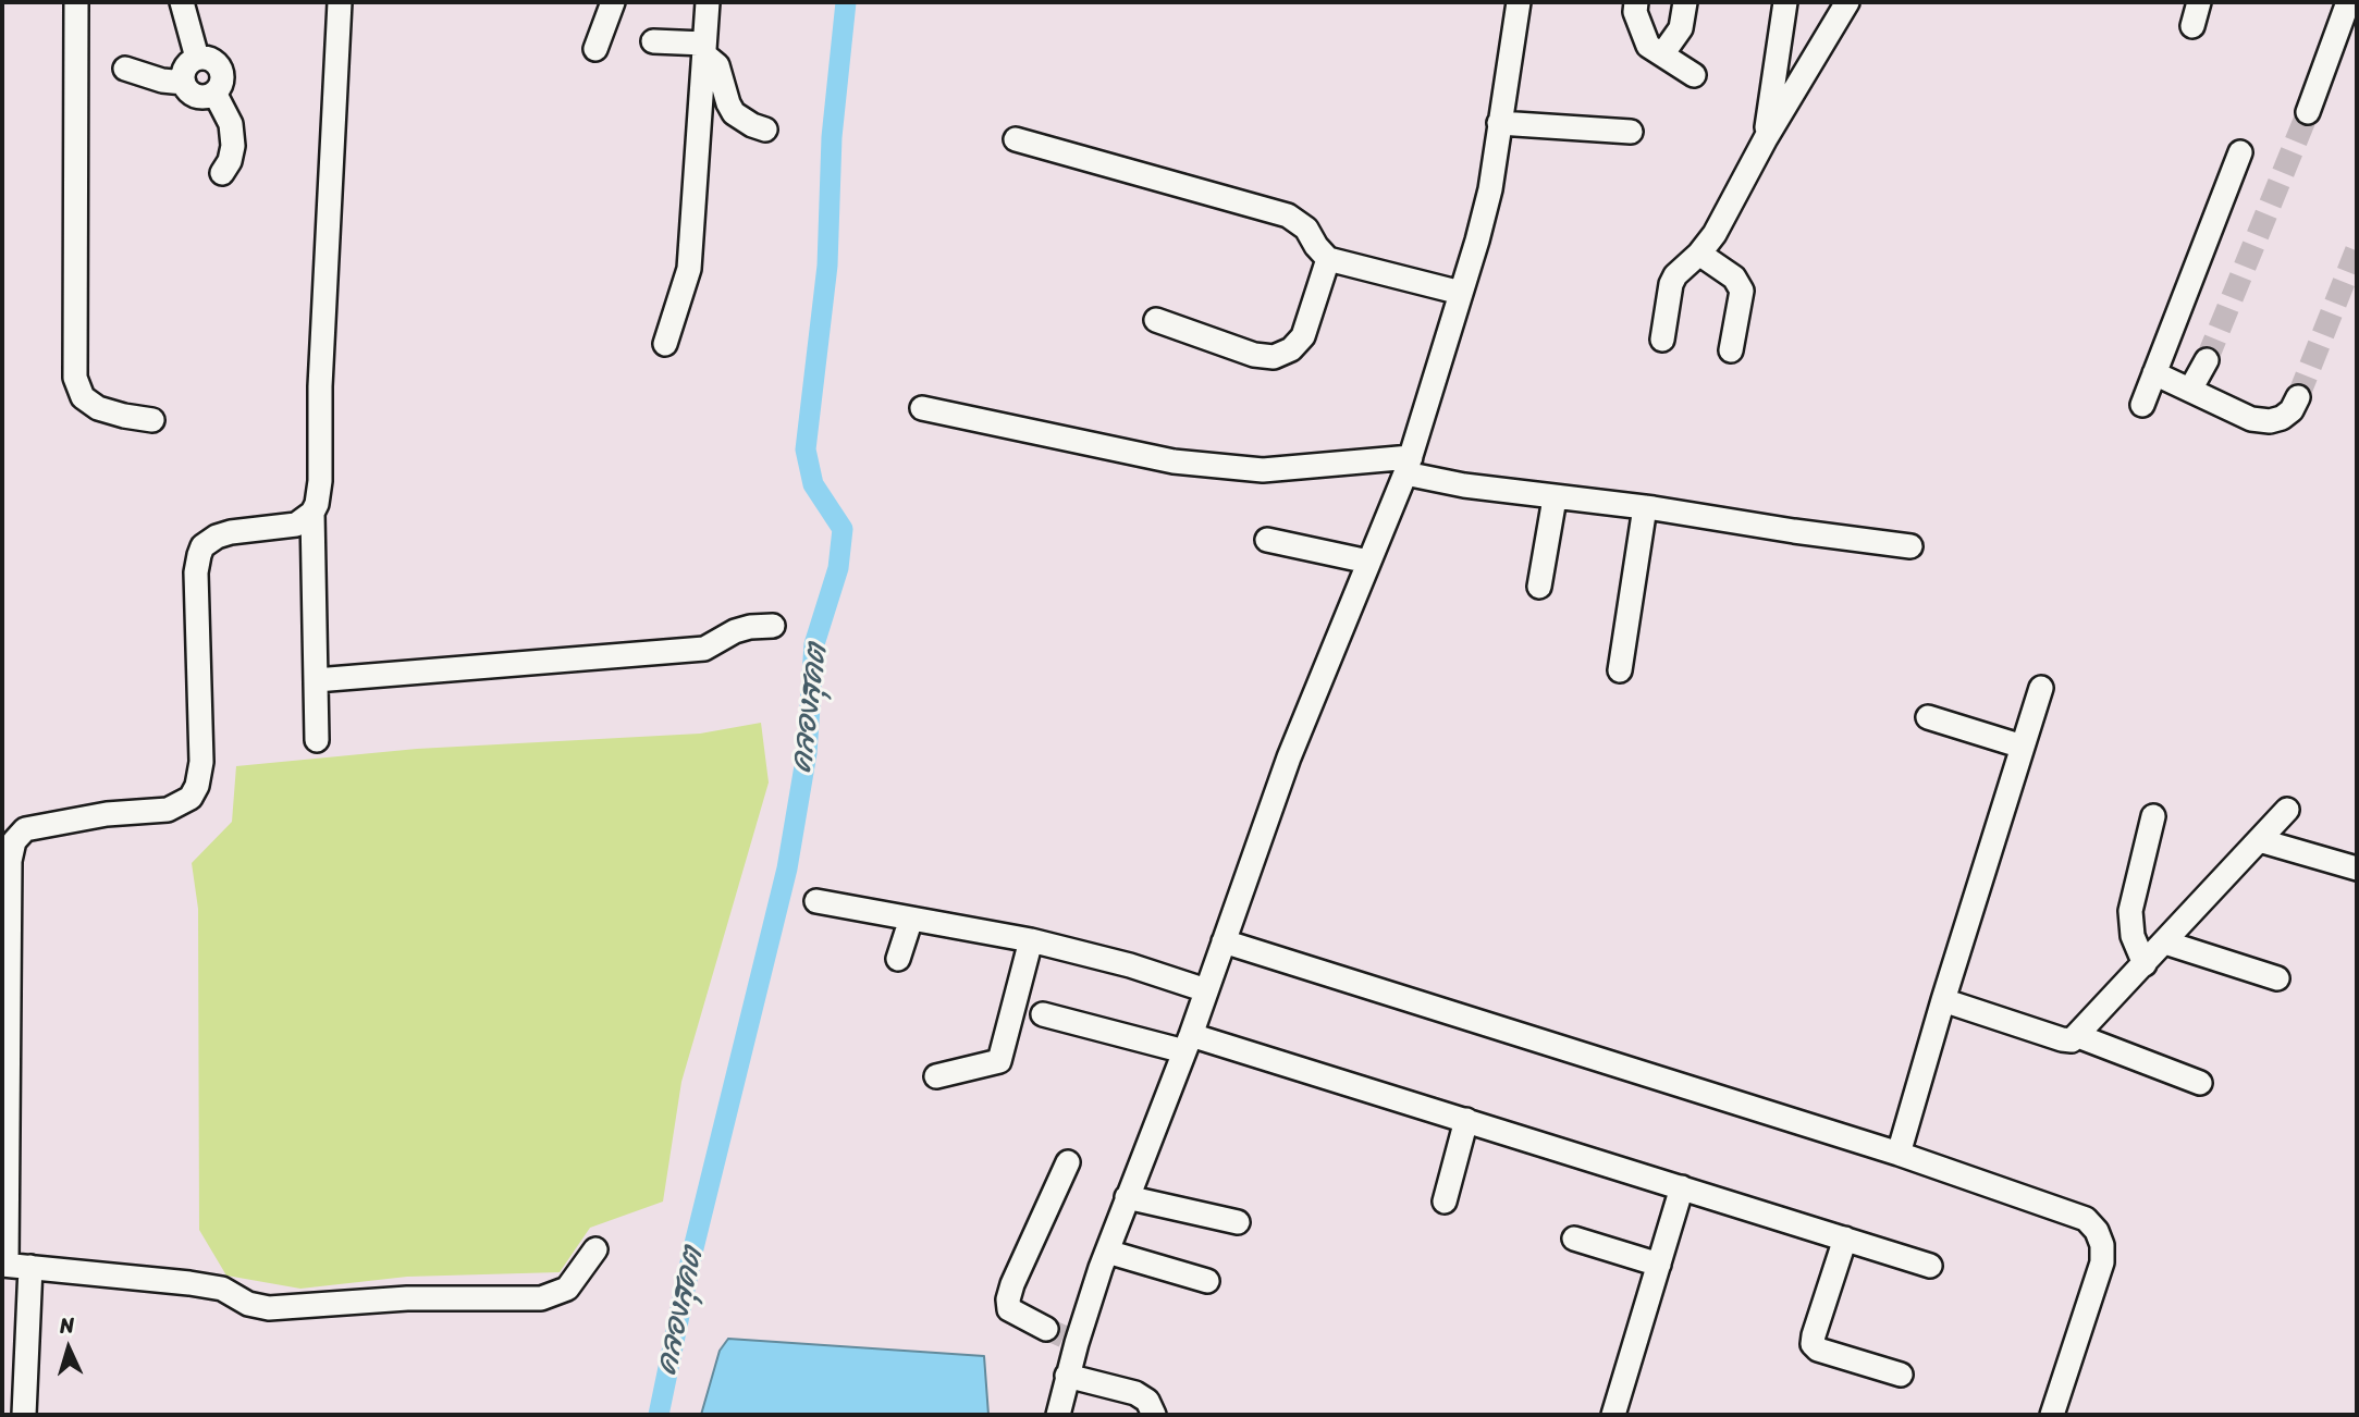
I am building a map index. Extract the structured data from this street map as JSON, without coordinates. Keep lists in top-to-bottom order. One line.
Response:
{"water":["คลองสุคต"],"north":"top"}
